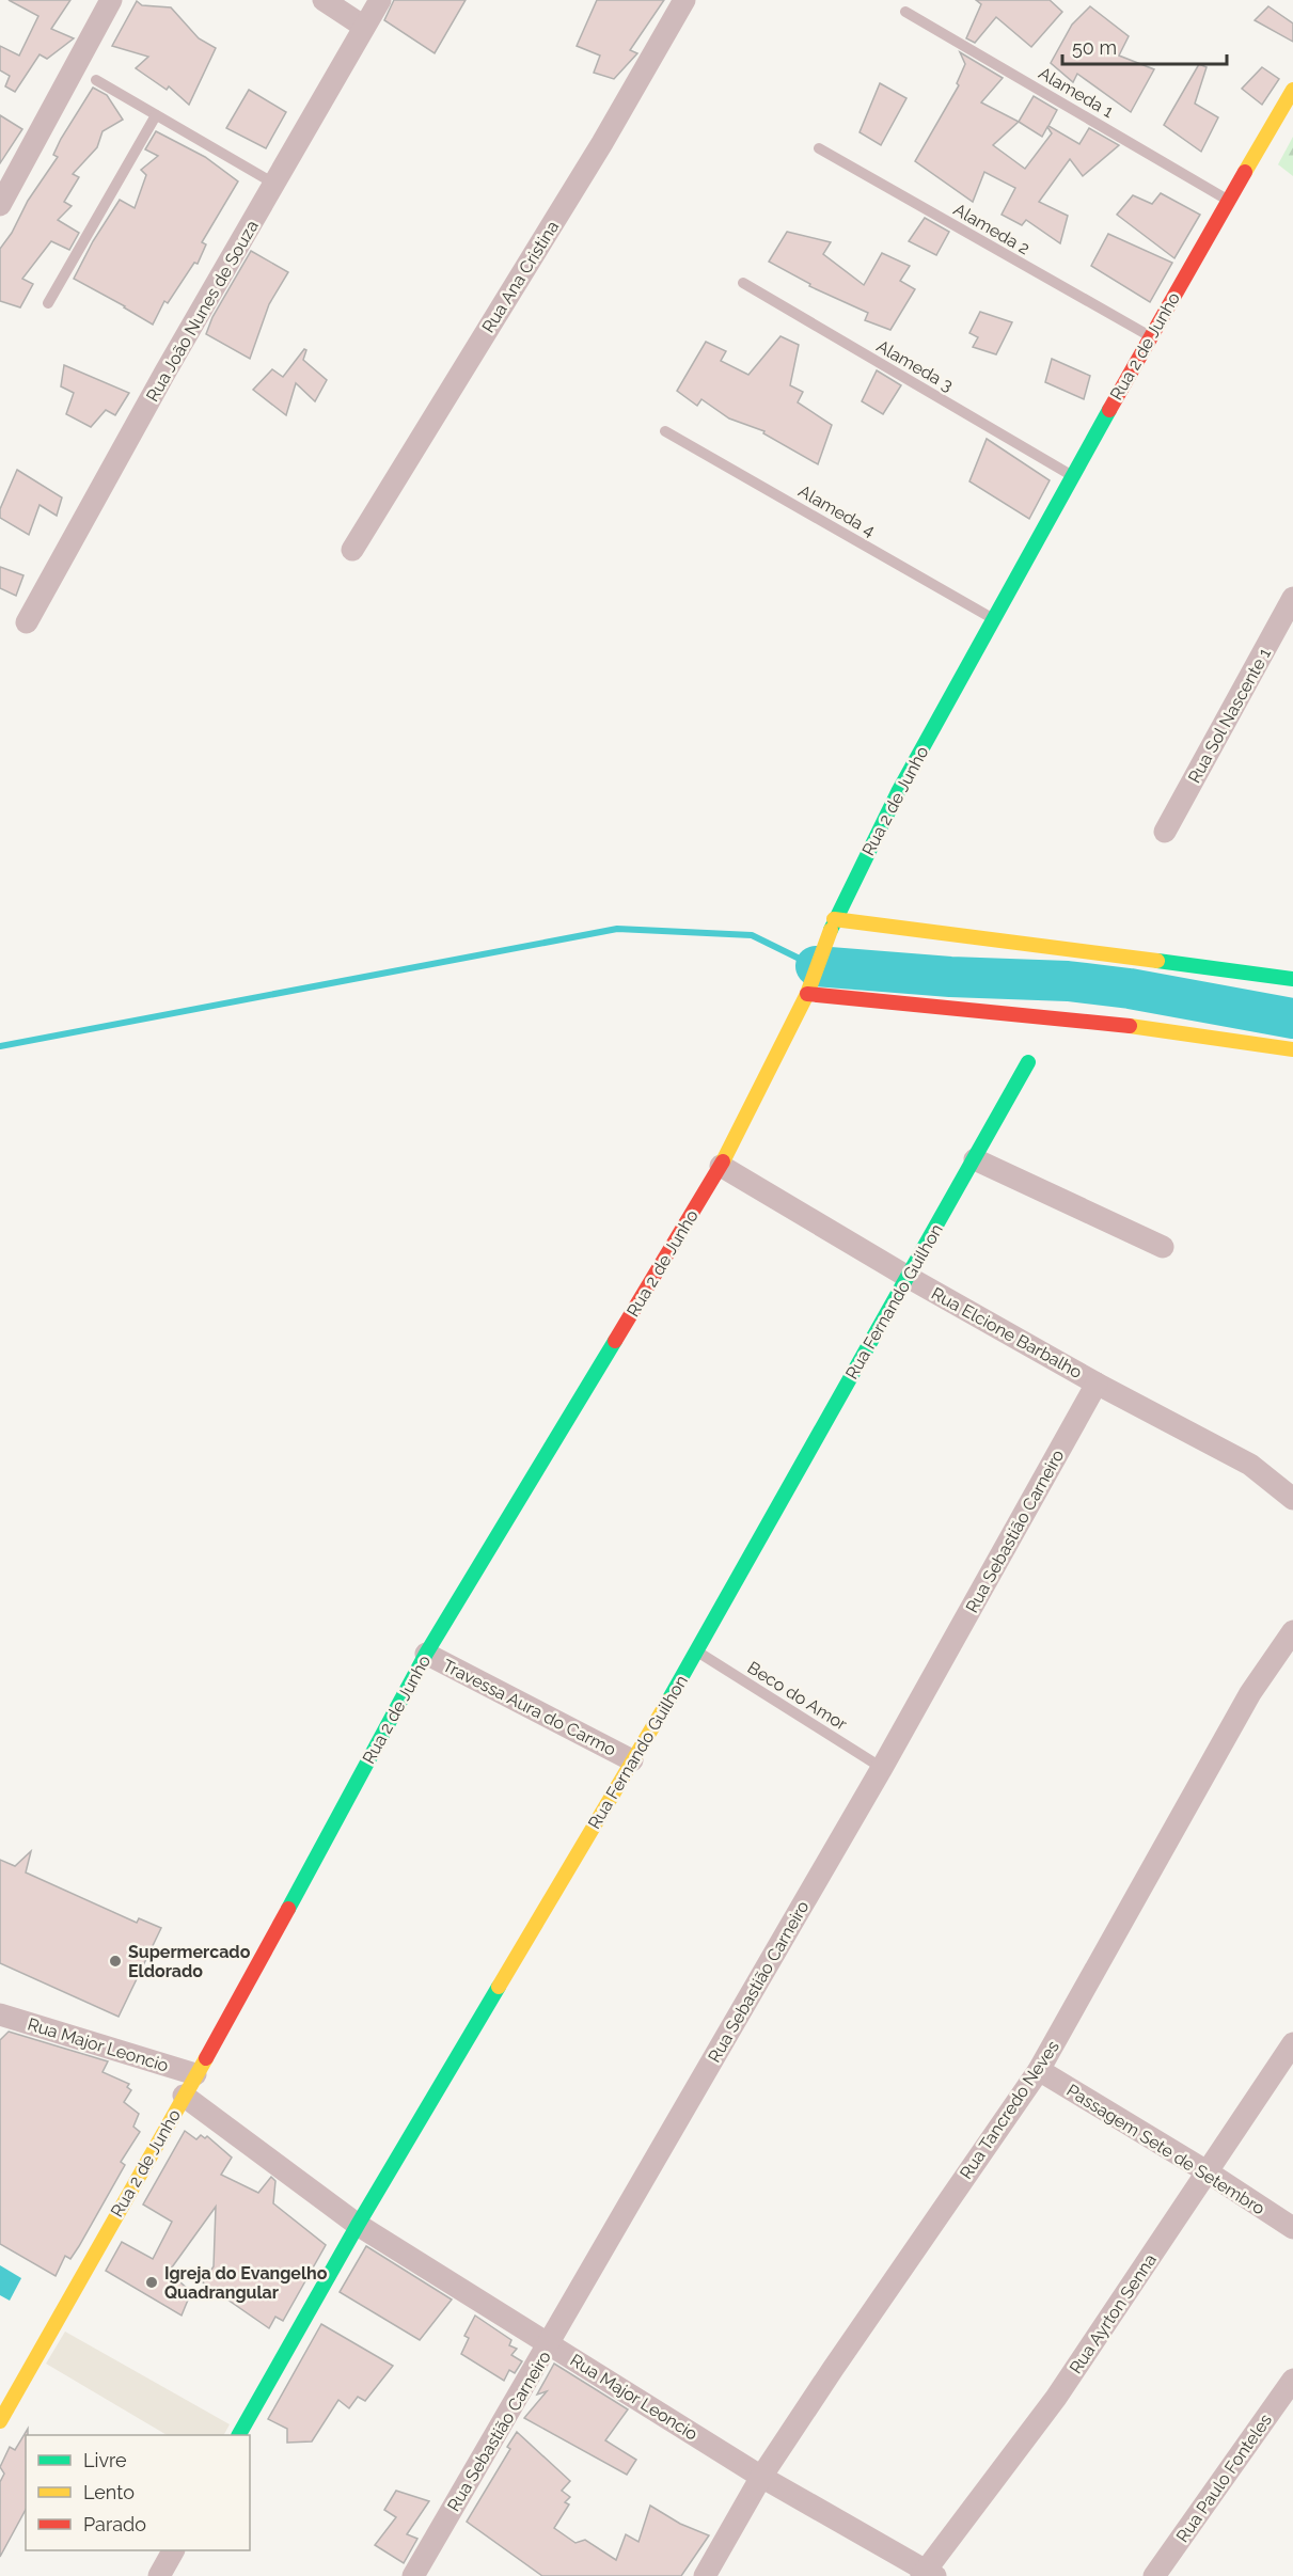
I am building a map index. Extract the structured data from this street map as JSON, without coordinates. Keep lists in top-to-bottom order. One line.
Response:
{"streets":{"street":["Rua Ana Cristina","Rua João Nunes de Souza","Rua 2 de Junho","Rua Sol Nascente 1","Rua Fernando Guilhon","Rua Elcione Barbalho","Rua Sebastião Carneiro","Travessa Aura do Carmo","Rua Major Leoncio","Rua Tancredo Neves","Passagem Sete de Setembro","Rua Ayrton Senna","Rua Paulo Fonteles"],"lane":["Alameda 1","Alameda 2","Alameda 3","Alameda 4","Beco do Amor"]},"crossings":[["Alameda 1","Rua 2 de Junho"],["Alameda 2","Rua 2 de Junho"],["Rua 2 de Junho","Alameda 3"],["Rua 2 de Junho","Alameda 4"],["Rua 2 de Junho","Rua Elcione Barbalho"],["Rua 2 de Junho","Travessa Aura do Carmo"],["Rua 2 de Junho","Rua Major Leoncio"],["Rua Fernando Guilhon","Rua Elcione Barbalho"],["Rua Fernando Guilhon","Beco do Amor"],["Rua Fernando Guilhon","Travessa Aura do Carmo"],["Rua Fernando Guilhon","Rua Major Leoncio"],["Rua Elcione Barbalho","Rua Sebastião Carneiro"],["Rua Sebastião Carneiro","Beco do Amor"],["Rua Sebastião Carneiro","Rua Major Leoncio"],["Rua Major Leoncio","Rua Tancredo Neves"],["Rua Major Leoncio","Rua Ayrton Senna"],["Rua Tancredo Neves","Passagem Sete de Setembro"],["Passagem Sete de Setembro","Rua Ayrton Senna"]],"places":["Supermercado Eldorado","Igreja do Evangelho Quadrangular"],"legend":["Livre","Lento","Parado"],"scale_bar":"50 m"}
